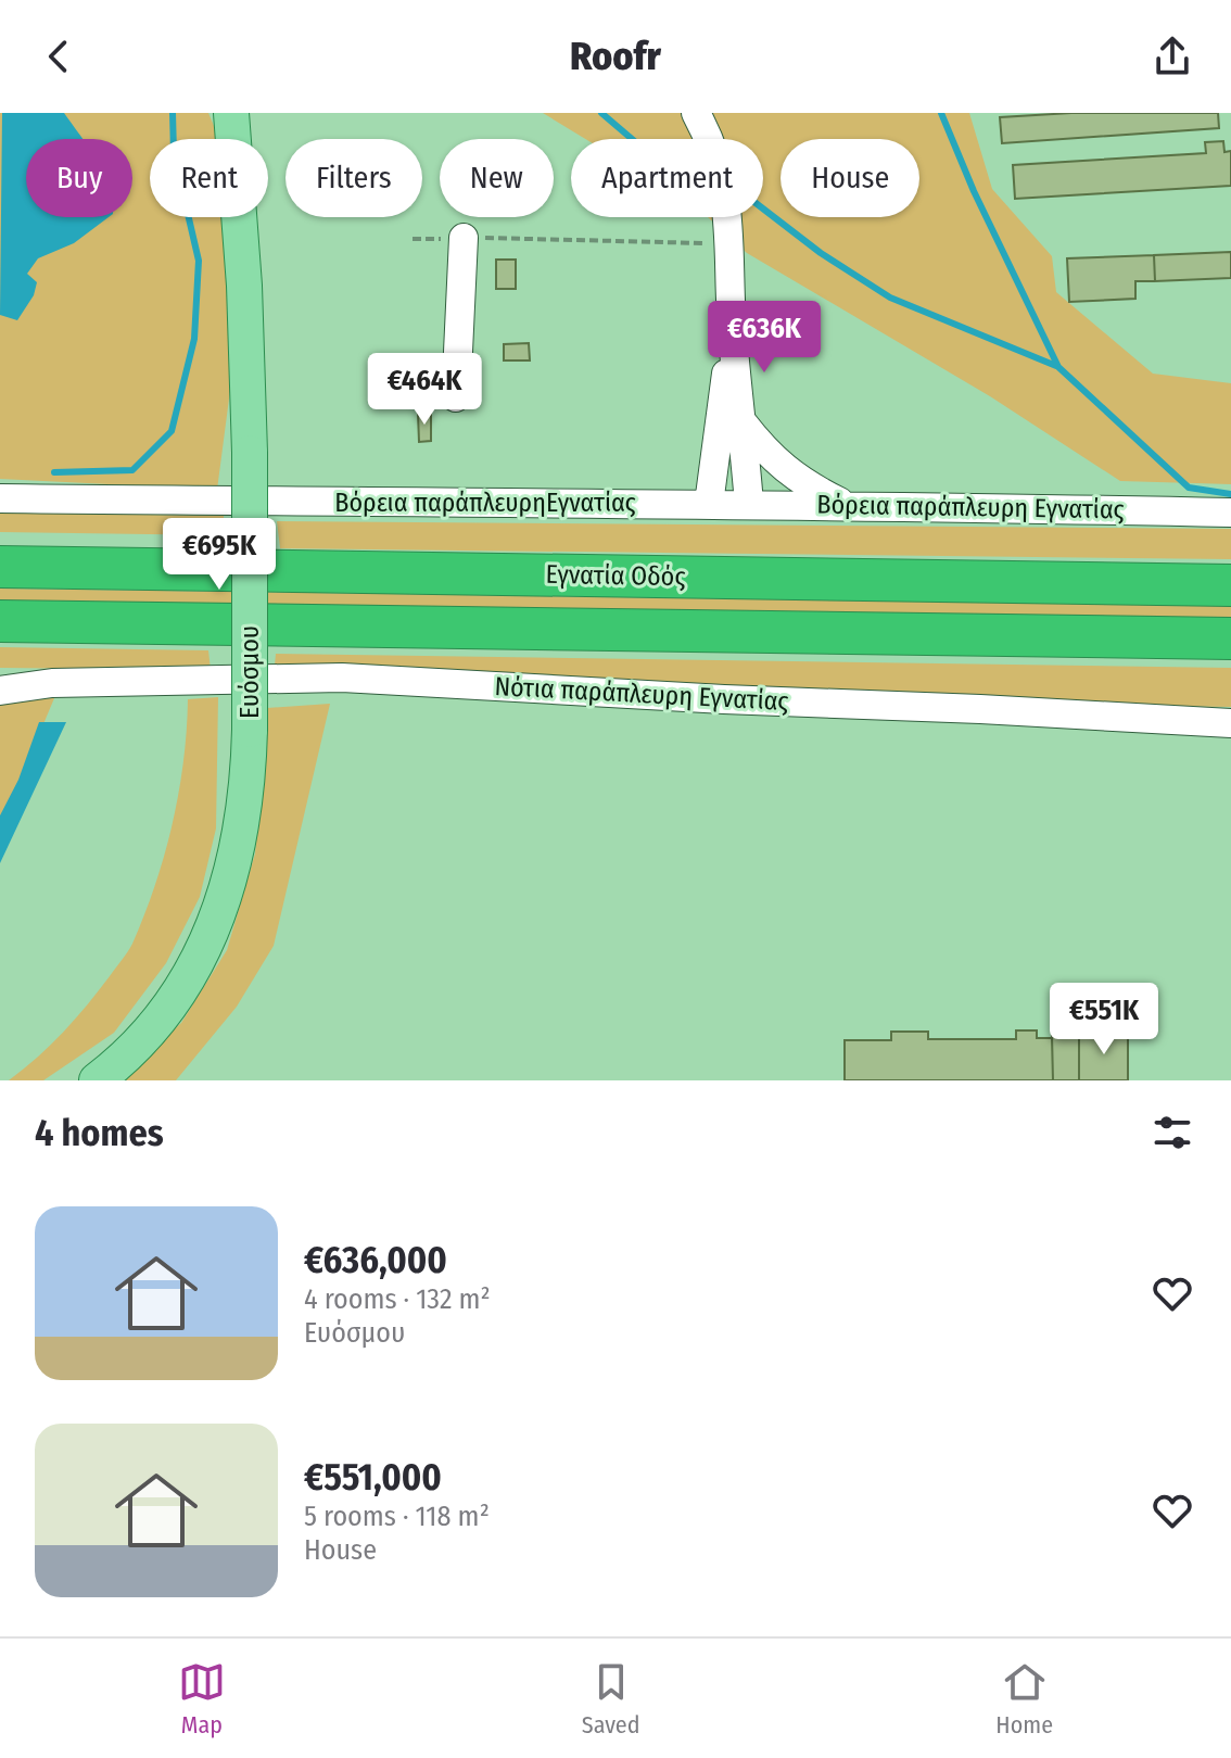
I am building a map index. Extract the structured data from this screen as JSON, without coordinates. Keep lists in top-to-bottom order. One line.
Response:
{"streets":{"highway":["Εγνατία Οδός"],"main road":["Ευόσμου"],"street":["Βόρεια παράπλευρηΕγνατίας","Βόρεια παράπλευρη Εγνατίας","Νότια παράπλευρη Εγνατίας"]},"crossings":[["Βόρεια παράπλευρηΕγνατίας","Βόρεια παράπλευρη Εγνατίας"]],"page":{"header":"Roofr","chip":["Buy","Rent","Filters","New","Apartment","House"],"price":["€636K","€464K","€695K","€551K"],"heading":"4 homes","list":[{"name":"€636,000","note":"4 rooms · 132 m² · Ευόσμου"},{"name":"€551,000","note":"5 rooms · 118 m² · House"}],"tabs":["Map","Saved","Home"]}}
